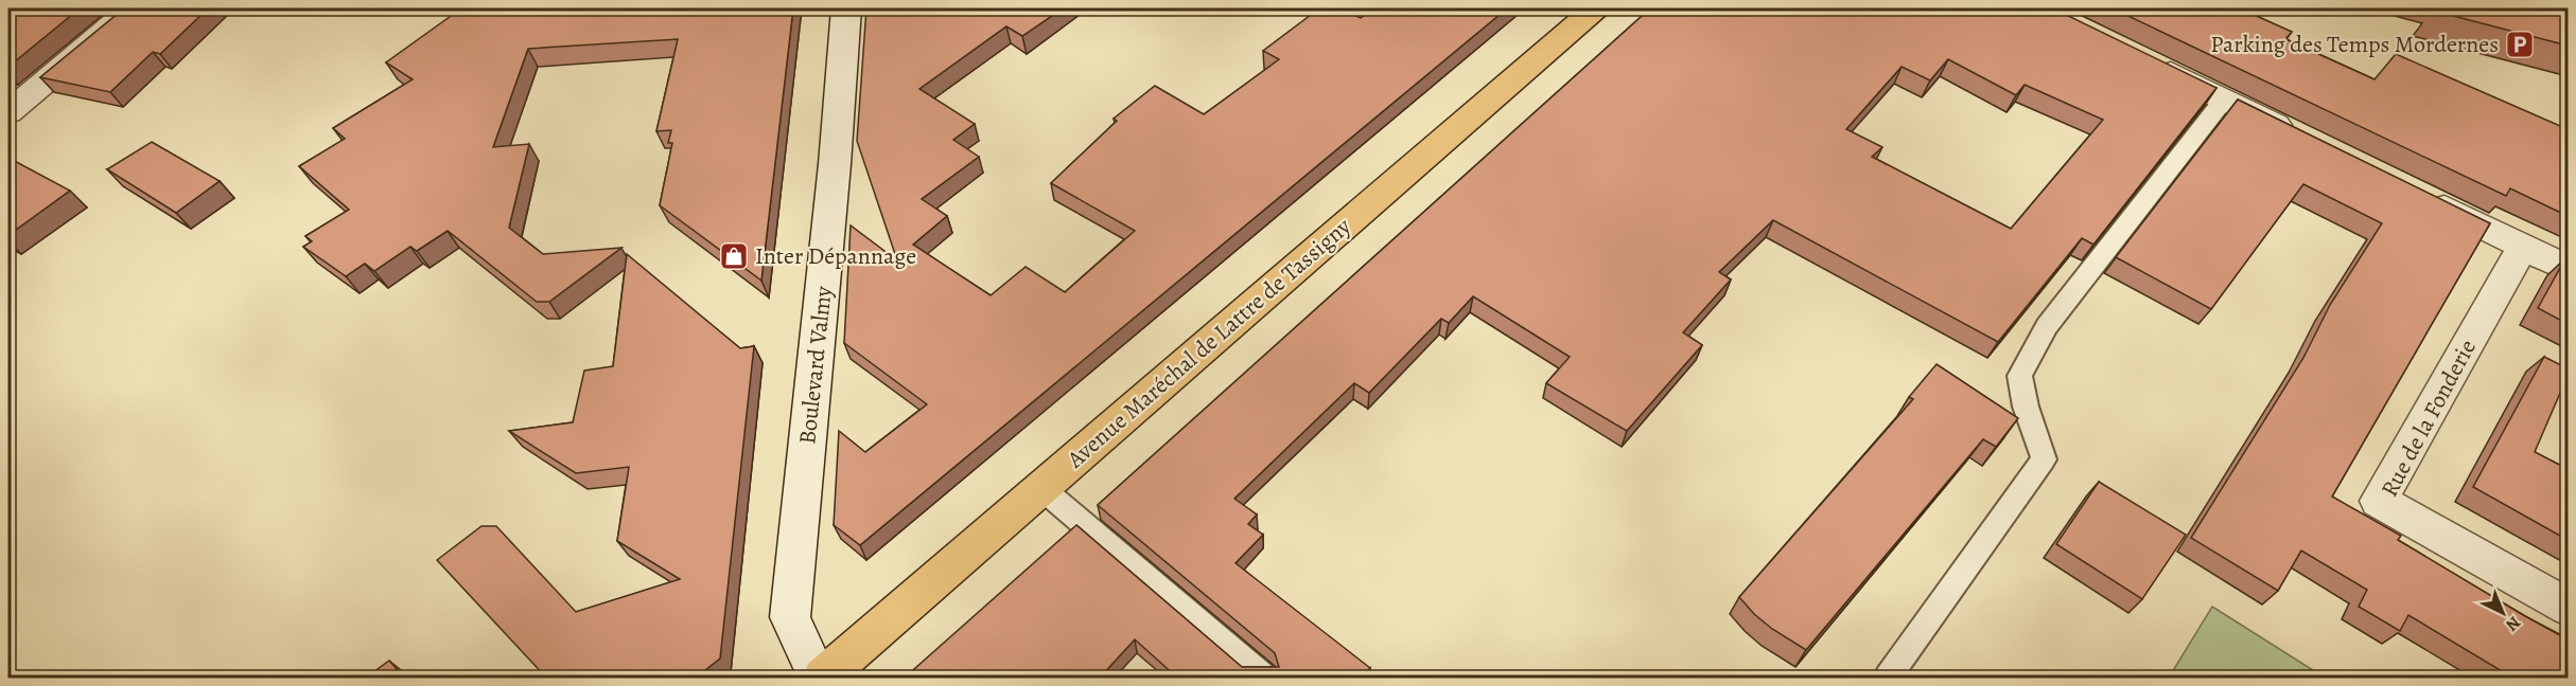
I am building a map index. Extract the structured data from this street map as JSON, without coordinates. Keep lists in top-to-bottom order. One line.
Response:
{"streets":{"main road":["Avenue Maréchal de Lattre de Tassigny"],"street":["Boulevard Valmy","Rue de la Fonderie"]},"crossings":[["Avenue Maréchal de Lattre de Tassigny","Boulevard Valmy"]],"places":{"parking":["Parking des Temps Mordernes"],"shop":["Inter Dépannage"]},"north":"bottom right"}
